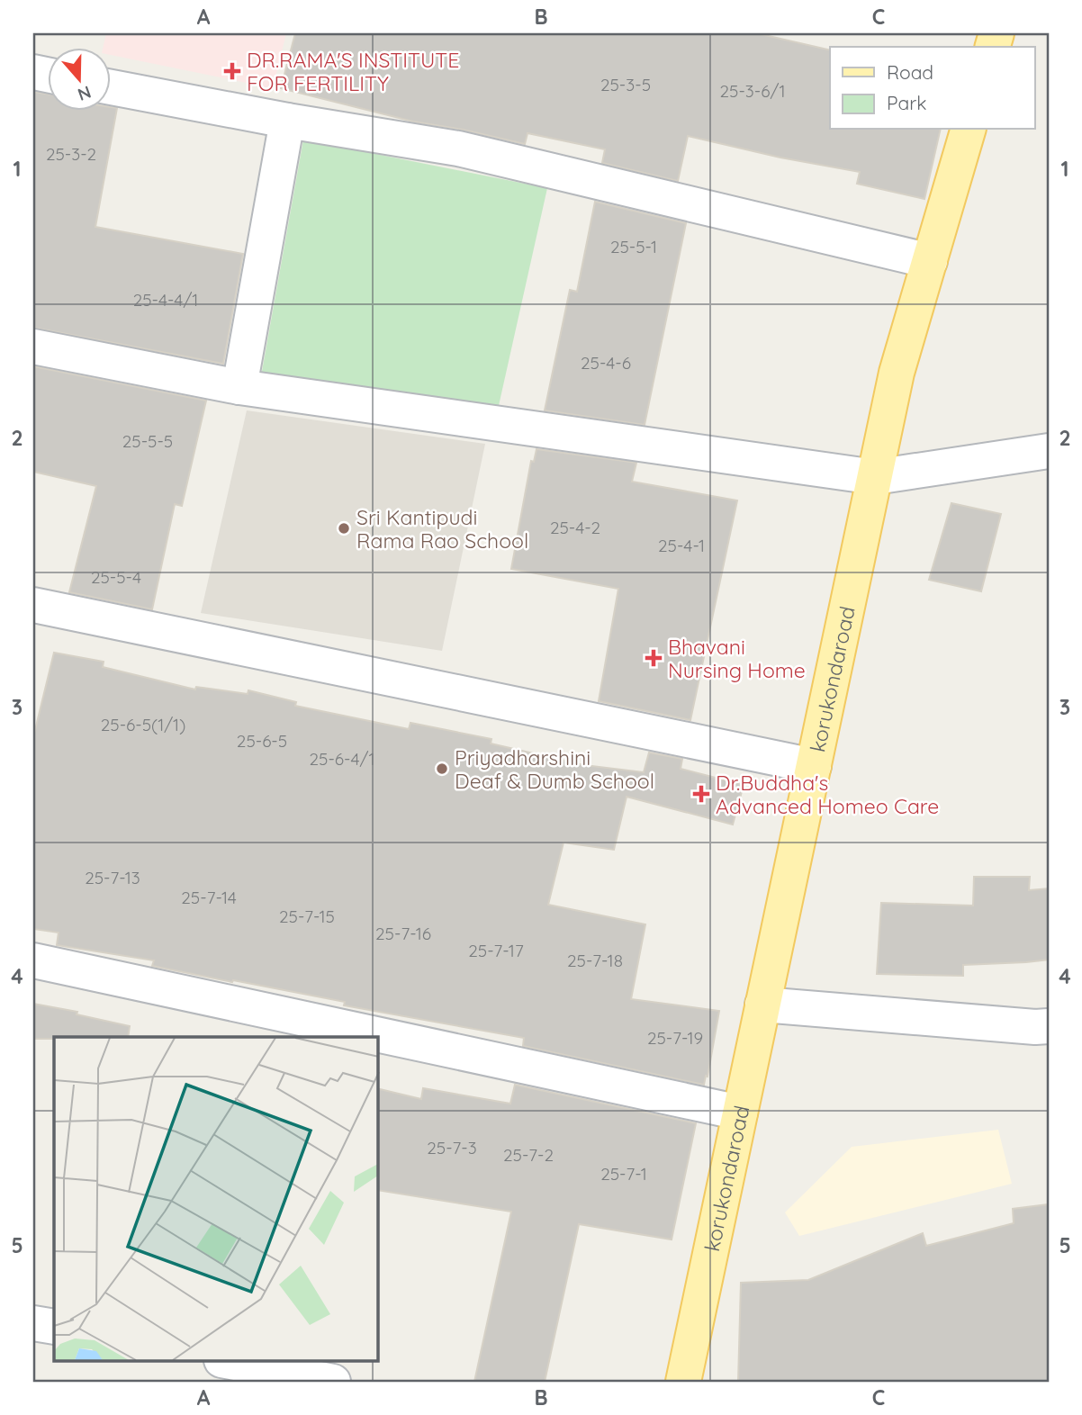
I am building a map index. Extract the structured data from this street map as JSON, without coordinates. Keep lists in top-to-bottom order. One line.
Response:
{"streets":{"main road":["korukondaroad"]},"places":{"health":["DR.RAMA'S INSTITUTE FOR FERTILITY","Bhavani Nursing Home","Dr.Buddha's Advanced Homeo Care"],"other":["Sri Kantipudi Rama Rao School","Priyadharshini Deaf & Dumb School"]},"house_numbers":["25-3-5","25-3-6/1","25-3-2","25-5-1","25-4-4/1","25-4-6","25-5-5","25-4-2","25-4-1","25-5-4","25-6-5(1/1)","25-6-5","25-6-4/1","25-7-13","25-7-14","25-7-15","25-7-16","25-7-17","25-7-18","25-7-19","25-7-3","25-7-2","25-7-1"],"legend":["Road","Park"],"north":"bottom","grid":{"columns":["A","B","C"],"rows":["1","2","3","4","5"]}}
